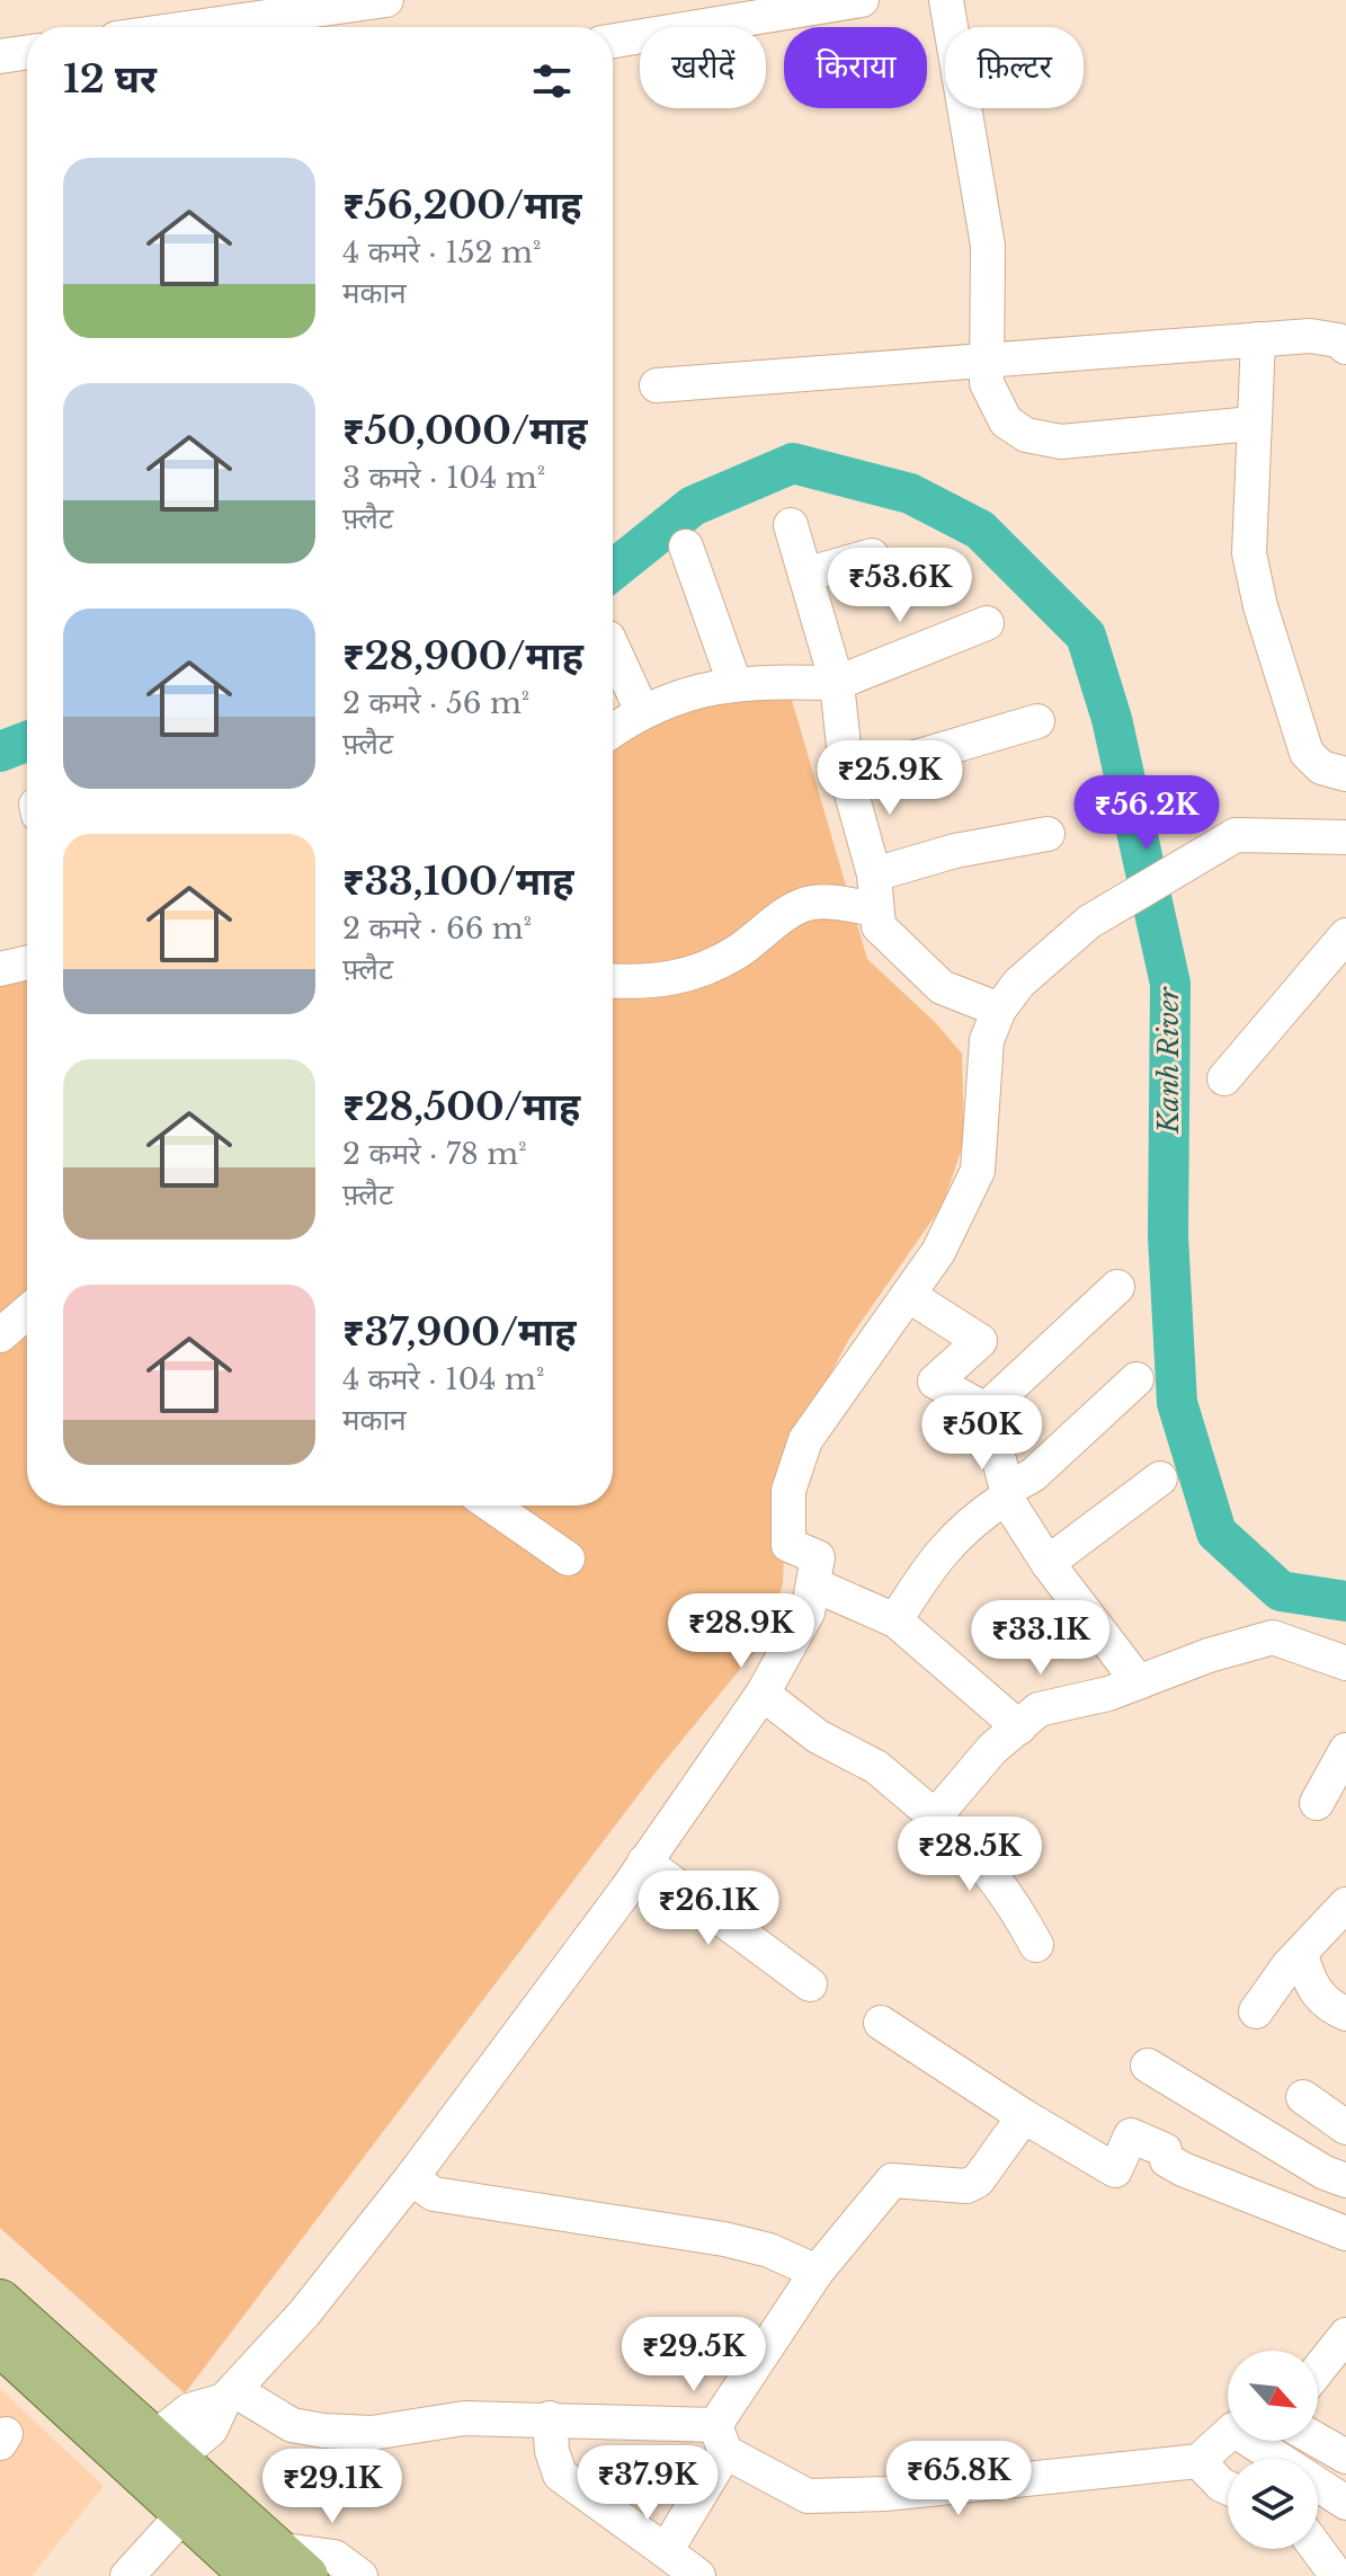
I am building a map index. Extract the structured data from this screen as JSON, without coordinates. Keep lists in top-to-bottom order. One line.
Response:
{"water":["Kanh River"],"north":"bottom right","page":{"chip":["खरीदें","किराया","फ़िल्टर"],"heading":"12 घर","list":[{"name":"₹56,200/माह","note":"4 कमरे · 152 m² · मकान"},{"name":"₹50,000/माह","note":"3 कमरे · 104 m² · फ़्लैट"},{"name":"₹28,900/माह","note":"2 कमरे · 56 m² · फ़्लैट"},{"name":"₹33,100/माह","note":"2 कमरे · 66 m² · फ़्लैट"},{"name":"₹28,500/माह","note":"2 कमरे · 78 m² · फ़्लैट"},{"name":"₹37,900/माह","note":"4 कमरे · 104 m² · मकान"}],"price":["₹53.6K","₹25.9K","₹56.2K","₹50K","₹28.9K","₹33.1K","₹28.5K","₹26.1K","₹29.5K","₹65.8K","₹37.9K","₹29.1K"]}}
